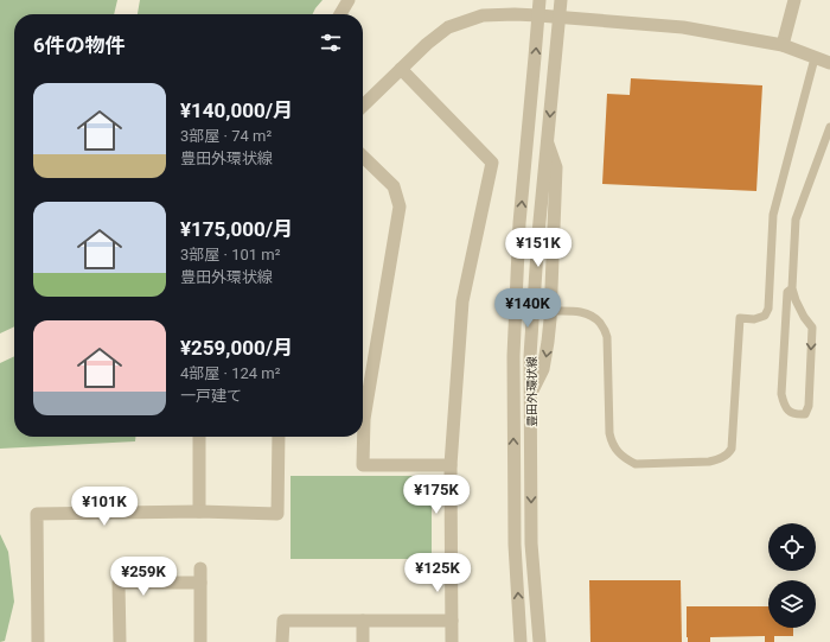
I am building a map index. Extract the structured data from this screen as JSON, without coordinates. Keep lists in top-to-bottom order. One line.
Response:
{"streets":{"street":["豊田外環状線"]},"page":{"heading":"6件の物件","list":[{"name":"¥140,000/月","note":"3部屋 · 74 m² · 豊田外環状線"},{"name":"¥175,000/月","note":"3部屋 · 101 m² · 豊田外環状線"},{"name":"¥259,000/月","note":"4部屋 · 124 m² · 一戸建て"}],"price":["¥151K","¥140K","¥175K","¥101K","¥125K","¥259K"]}}
